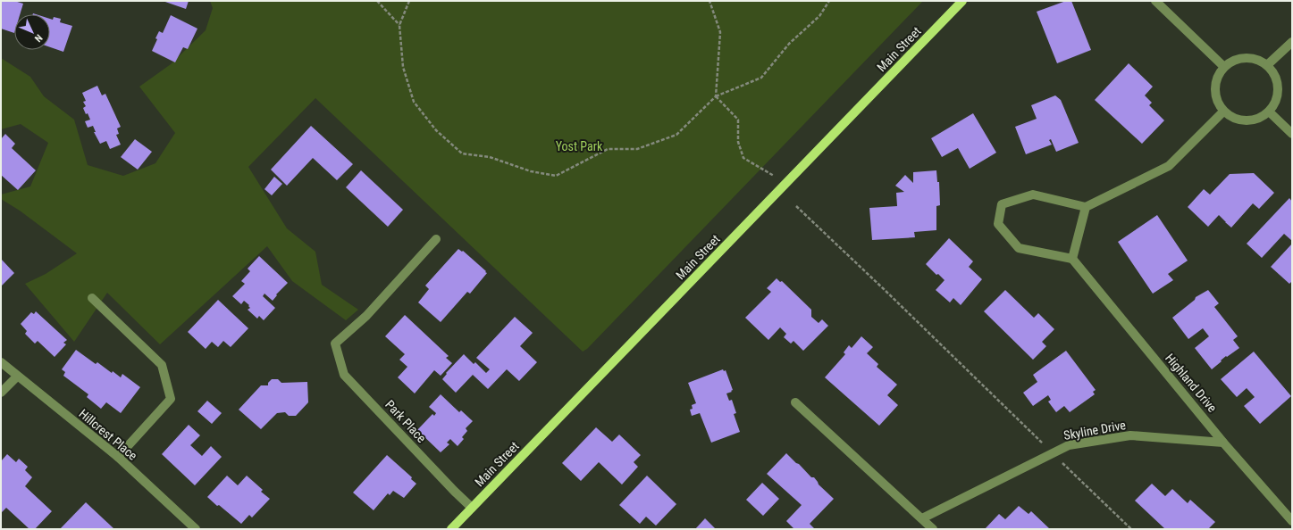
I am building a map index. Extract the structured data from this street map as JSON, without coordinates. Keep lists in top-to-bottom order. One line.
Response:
{"streets":{"main road":["Main Street"],"street":["Highland Drive","Park Place","Skyline Drive","Hillcrest Place"]},"crossings":[["Main Street","Park Place"],["Highland Drive","Skyline Drive"]],"parks":["Yost Park"],"north":"bottom right"}
